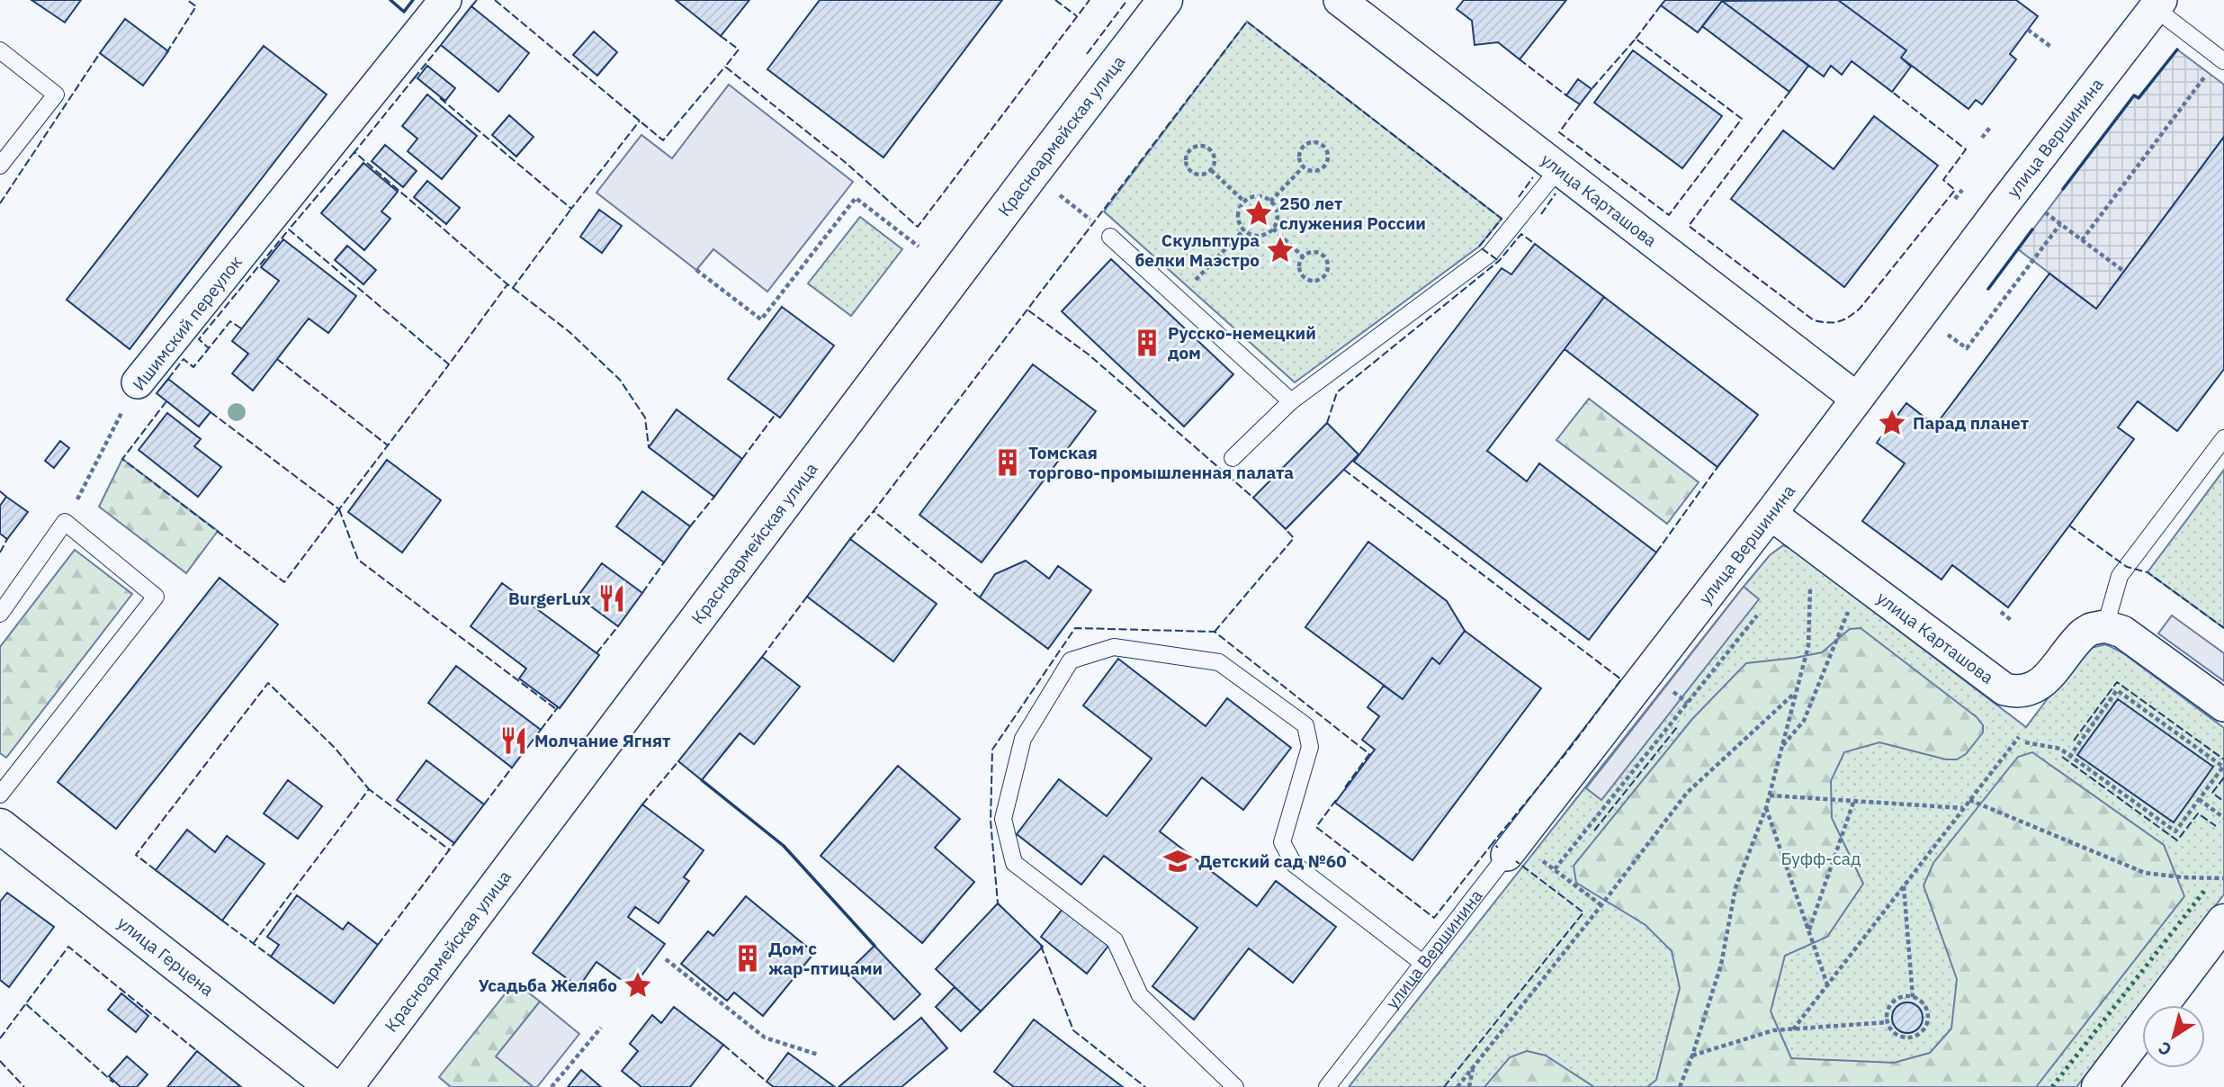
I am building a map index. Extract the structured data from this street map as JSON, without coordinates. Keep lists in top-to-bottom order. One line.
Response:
{"streets":{"main road":["Красноармейская улица","улица Герцена"],"street":["улица Вершинина","улица Карташова","Ишимский переулок"]},"crossings":[["улица Вершинина","улица Карташова"]],"parks":["Буфф-сад"],"places":{"place":["250 лет служения России","Скульптура белки Маэстро","Парад планет","Усадьба Желябо"],"building":["Русско-немецкий дом","Томская торгово-промышленная палата","Дом с жар-птицами"],"restaurant":["BurgerLux","Молчание Ягнят"],"school or university":["Детский сад №60"]},"north":"bottom left"}
